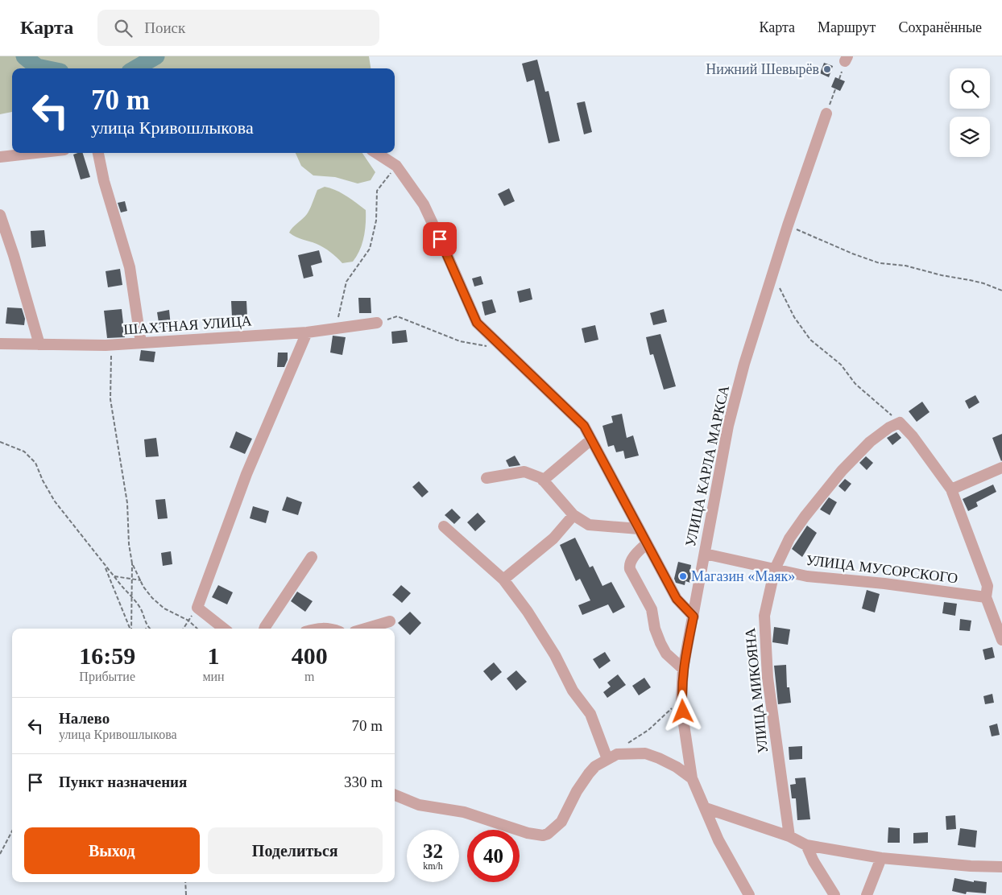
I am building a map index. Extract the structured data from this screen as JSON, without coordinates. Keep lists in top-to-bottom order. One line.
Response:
{"streets":{"street":["ШАХТНАЯ УЛИЦА","УЛИЦА КАРЛА МАРКСА","УЛИЦА МУСОРСКОГО","УЛИЦА МИКОЯНА"]},"crossings":[["УЛИЦА КАРЛА МАРКСА","УЛИЦА МУСОРСКОГО"],["УЛИЦА МУСОРСКОГО","УЛИЦА МИКОЯНА"]],"places":["Нижний Шевырёв","Магазин «Маяк»"],"page":{"header":"Карта","search":"Поиск","nav":["Карта","Маршрут","Сохранённые"],"turn":["70 m","улица Кривошлыкова"],"eta":["16:59","Прибытие","1","мин","400","m"],"list":[{"name":"Налево","note":"улица Кривошлыкова","value":"70 m"},{"name":"Пункт назначения","value":"330 m"}],"buttons":["Выход","Поделиться"],"speed":"32 km/h","limit":"40"}}
